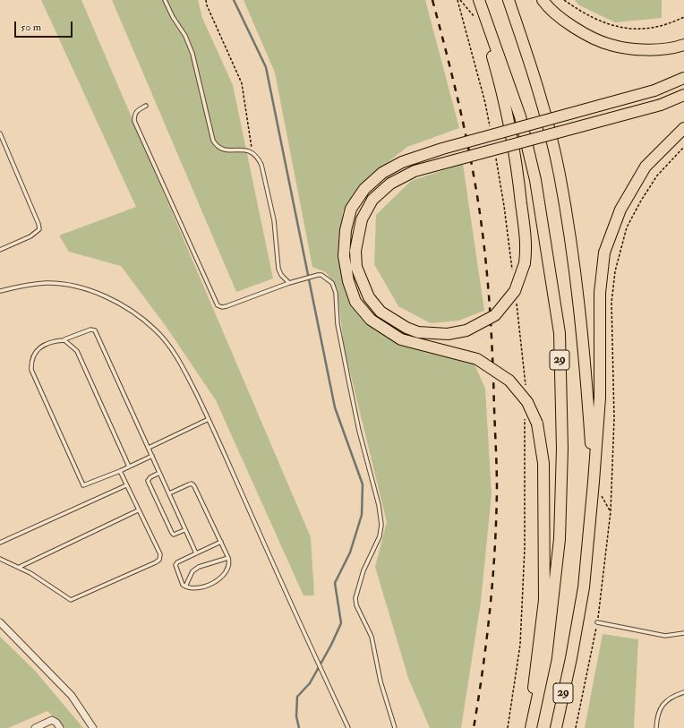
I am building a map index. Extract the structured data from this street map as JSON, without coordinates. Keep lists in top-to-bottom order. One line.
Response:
{"streets":{"highway":["29"]},"scale_bar":"50 m"}
